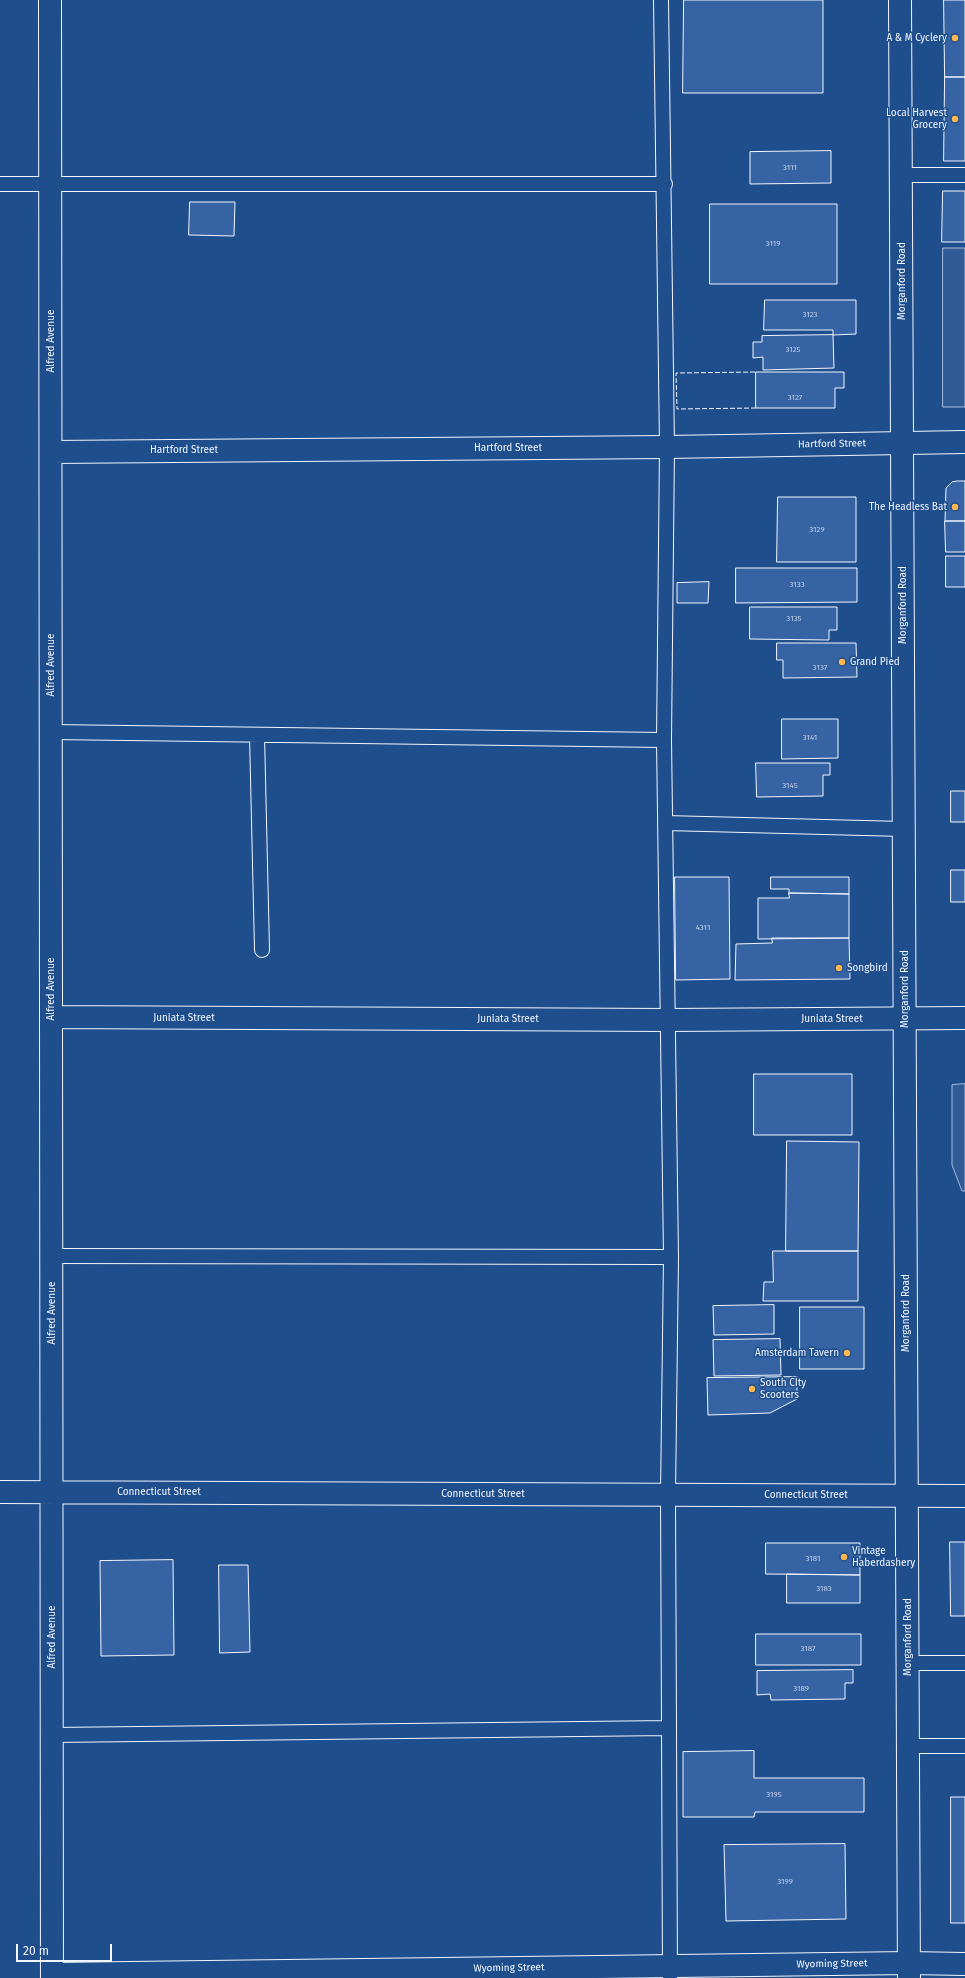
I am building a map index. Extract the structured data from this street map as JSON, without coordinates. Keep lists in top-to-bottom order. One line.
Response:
{"streets":{"street":["Morganford Road","Alfred Avenue","Hartford Street","Juniata Street","Connecticut Street","Wyoming Street"]},"crossings":[["Morganford Road","Hartford Street"],["Morganford Road","Juniata Street"],["Morganford Road","Connecticut Street"],["Morganford Road","Wyoming Street"],["Alfred Avenue","Hartford Street"],["Alfred Avenue","Juniata Street"],["Alfred Avenue","Connecticut Street"],["Alfred Avenue","Wyoming Street"]],"places":["A & M Cyclery","Local Harvest Grocery","The Headless Bat","Grand Pied","Songbird","Amsterdam Tavern","South CIty Scooters","Vintage Haberdashery"],"house_numbers":["3111","3119","3123","3125","3127","3129","3133","3135","3137","3141","3145","4311","3181","3183","3187","3189","3195","3199"],"scale_bar":"20 m"}
